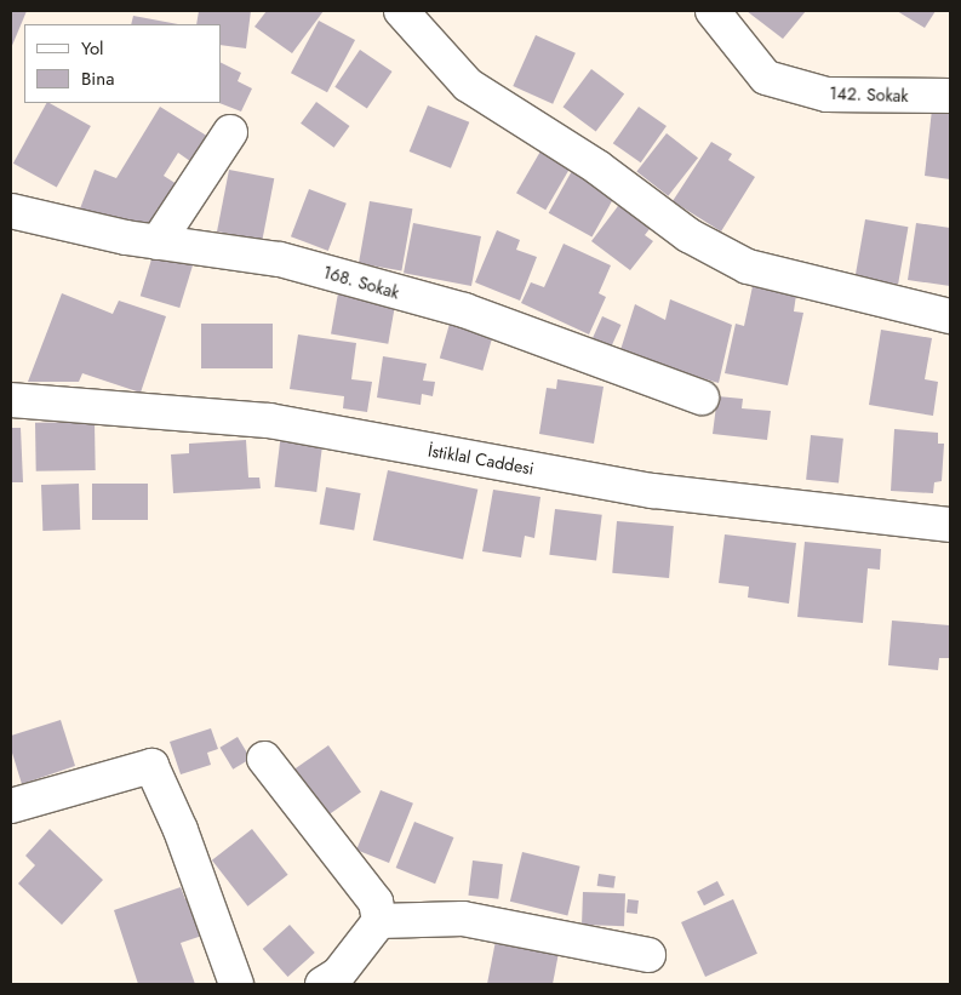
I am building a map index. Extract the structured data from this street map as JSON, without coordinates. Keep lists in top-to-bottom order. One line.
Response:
{"streets":{"street":["142. Sokak","168. Sokak","İstiklal Caddesi"]},"legend":["Yol","Bina"]}
